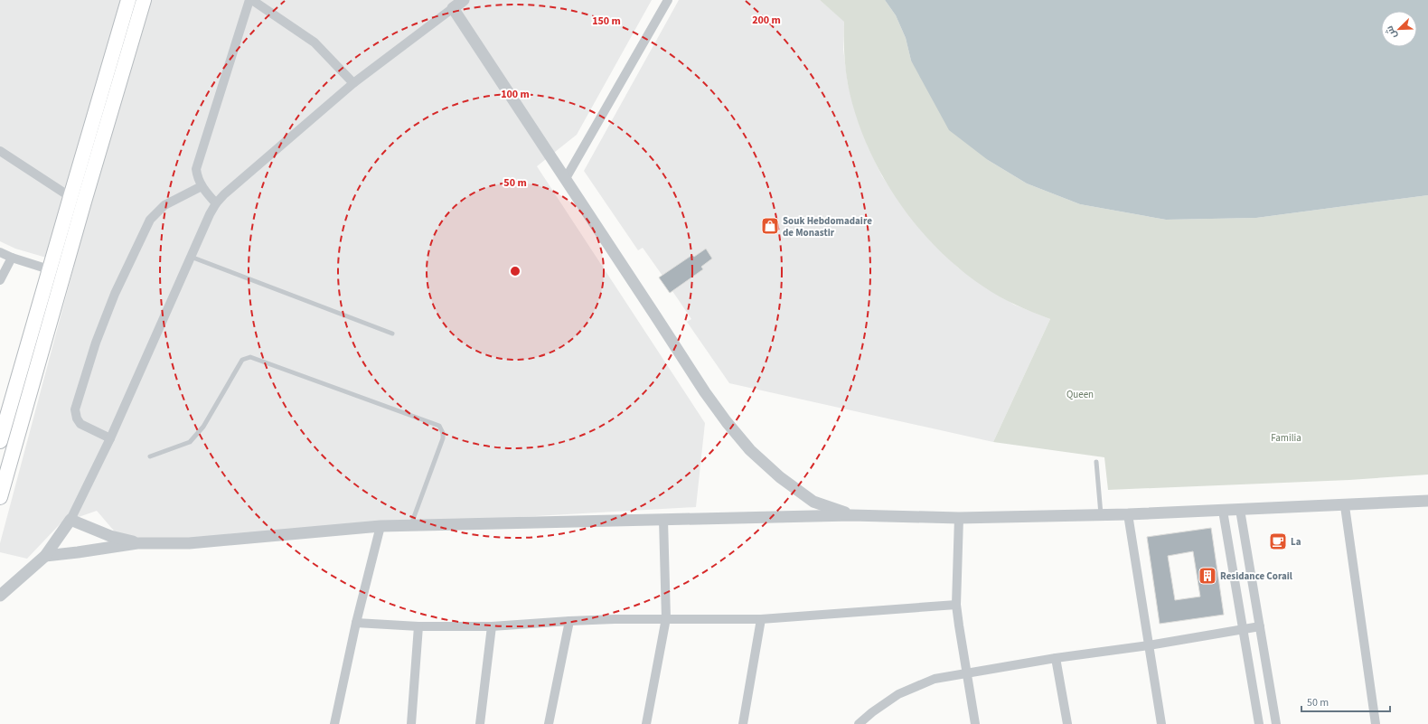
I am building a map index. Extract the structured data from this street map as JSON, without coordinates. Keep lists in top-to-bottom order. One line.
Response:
{"parks":["Queen","Familia"],"places":{"shop":["Souk Hebdomadaire de Monastir"],"cafe":["La"],"building":["Residance Corail"]},"scale_bar":"50 m","north":"bottom left","rings":["200 m","150 m","100 m","50 m"]}
